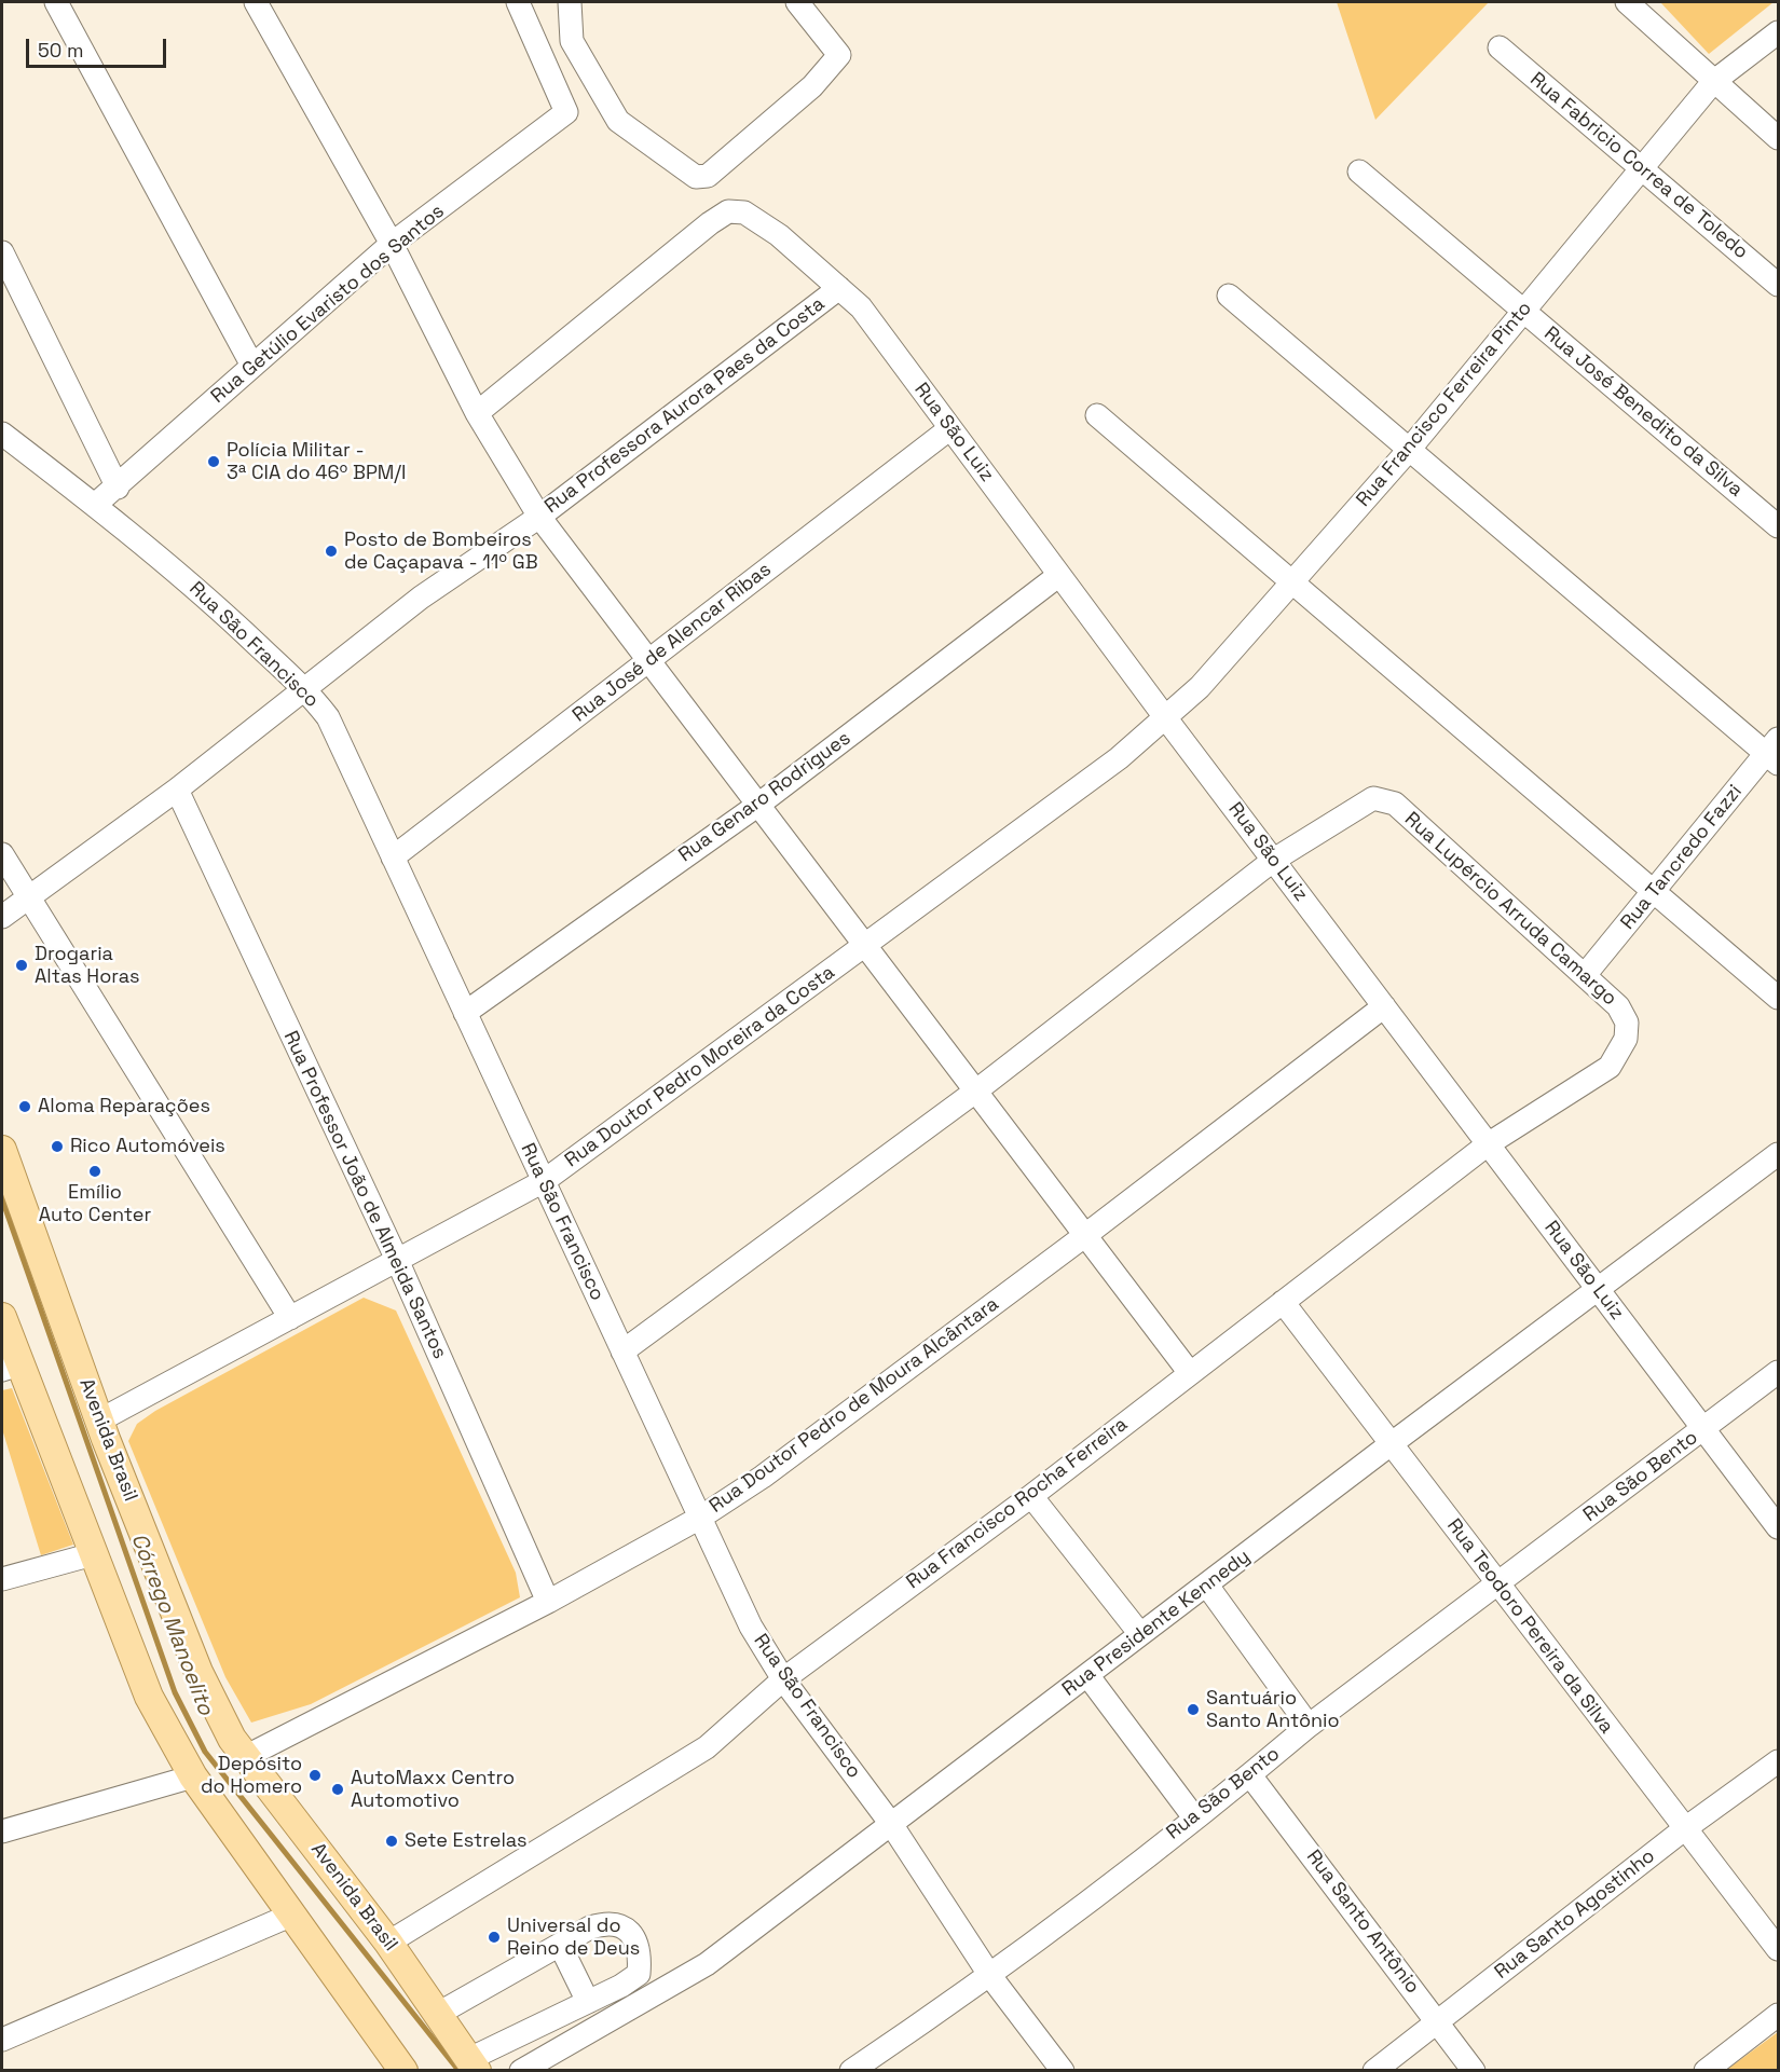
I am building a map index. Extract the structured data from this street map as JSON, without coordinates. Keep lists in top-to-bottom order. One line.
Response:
{"streets":{"main road":["Avenida Brasil"],"street":["Rua Fabricio Correa de Toledo","Rua Getúlio Evaristo dos Santos","Rua Francisco Ferreira Pinto","Rua Professora Aurora Paes da Costa","Rua José Benedito da Silva","Rua São Luiz","Rua José de Alencar Ribas","Rua São Francisco","Rua Genaro Rodrigues","Rua Tancredo Fazzi","Rua Lupércio Arruda Camargo","Rua Doutor Pedro Moreira da Costa","Rua Professor João de Almeida Santos","Rua Doutor Pedro de Moura Alcântara","Rua São Bento","Rua Francisco Rocha Ferreira","Rua Presidente Kennedy","Rua Teodoro Pereira da Silva","Rua Santo Agostinho","Rua Santo Antônio"]},"crossings":[["Rua Fabricio Correa de Toledo","Rua Francisco Ferreira Pinto"],["Rua Getúlio Evaristo dos Santos","Rua São Francisco"],["Rua Francisco Ferreira Pinto","Rua José Benedito da Silva"],["Rua Francisco Ferreira Pinto","Rua São Luiz"],["Rua Francisco Ferreira Pinto","Rua Doutor Pedro Moreira da Costa"],["Rua Professora Aurora Paes da Costa","Rua São Luiz"],["Rua Professora Aurora Paes da Costa","Rua São Francisco"],["Rua Professora Aurora Paes da Costa","Rua Professor João de Almeida Santos"],["Rua São Luiz","Rua José de Alencar Ribas"],["Rua São Luiz","Rua Genaro Rodrigues"],["Rua São Luiz","Rua Lupércio Arruda Camargo"],["Rua São Luiz","Rua Doutor Pedro Moreira da Costa"],["Rua São Luiz","Rua Doutor Pedro de Moura Alcântara"],["Rua São Luiz","Rua São Bento"],["Rua São Luiz","Rua Francisco Rocha Ferreira"],["Rua São Luiz","Rua Presidente Kennedy"],["Rua José de Alencar Ribas","Rua São Francisco"],["Rua São Francisco","Rua Genaro Rodrigues"],["Rua São Francisco","Rua Doutor Pedro Moreira da Costa"],["Rua São Francisco","Rua Doutor Pedro de Moura Alcântara"],["Rua São Francisco","Rua São Bento"],["Rua São Francisco","Rua Francisco Rocha Ferreira"],["Rua São Francisco","Rua Presidente Kennedy"],["Rua Tancredo Fazzi","Rua Lupércio Arruda Camargo"],["Rua Lupércio Arruda Camargo","Rua Francisco Rocha Ferreira"],["Rua Doutor Pedro Moreira da Costa","Rua Professor João de Almeida Santos"],["Rua Doutor Pedro Moreira da Costa","Avenida Brasil"],["Rua Professor João de Almeida Santos","Rua Doutor Pedro de Moura Alcântara"],["Rua Doutor Pedro de Moura Alcântara","Avenida Brasil"],["Avenida Brasil","Rua Francisco Rocha Ferreira"],["Rua São Bento","Rua Teodoro Pereira da Silva"],["Rua São Bento","Rua Santo Antônio"],["Rua Francisco Rocha Ferreira","Rua Teodoro Pereira da Silva"],["Rua Presidente Kennedy","Rua Teodoro Pereira da Silva"],["Rua Teodoro Pereira da Silva","Rua Santo Agostinho"],["Rua Santo Agostinho","Rua Santo Antônio"]],"water":["Córrego Manoelito"],"places":["Polícia Militar - 3ª CIA do 46º BPM/I","Posto de Bombeiros de Caçapava - 11º GB","Drogaria Altas Horas","Aloma Reparações","Rico Automóveis","Emílio Auto Center","Santuário Santo Antônio","Depósito do Homero","AutoMaxx Centro Automotivo","Sete Estrelas","Universal do Reino de Deus"],"scale_bar":"50 m"}
